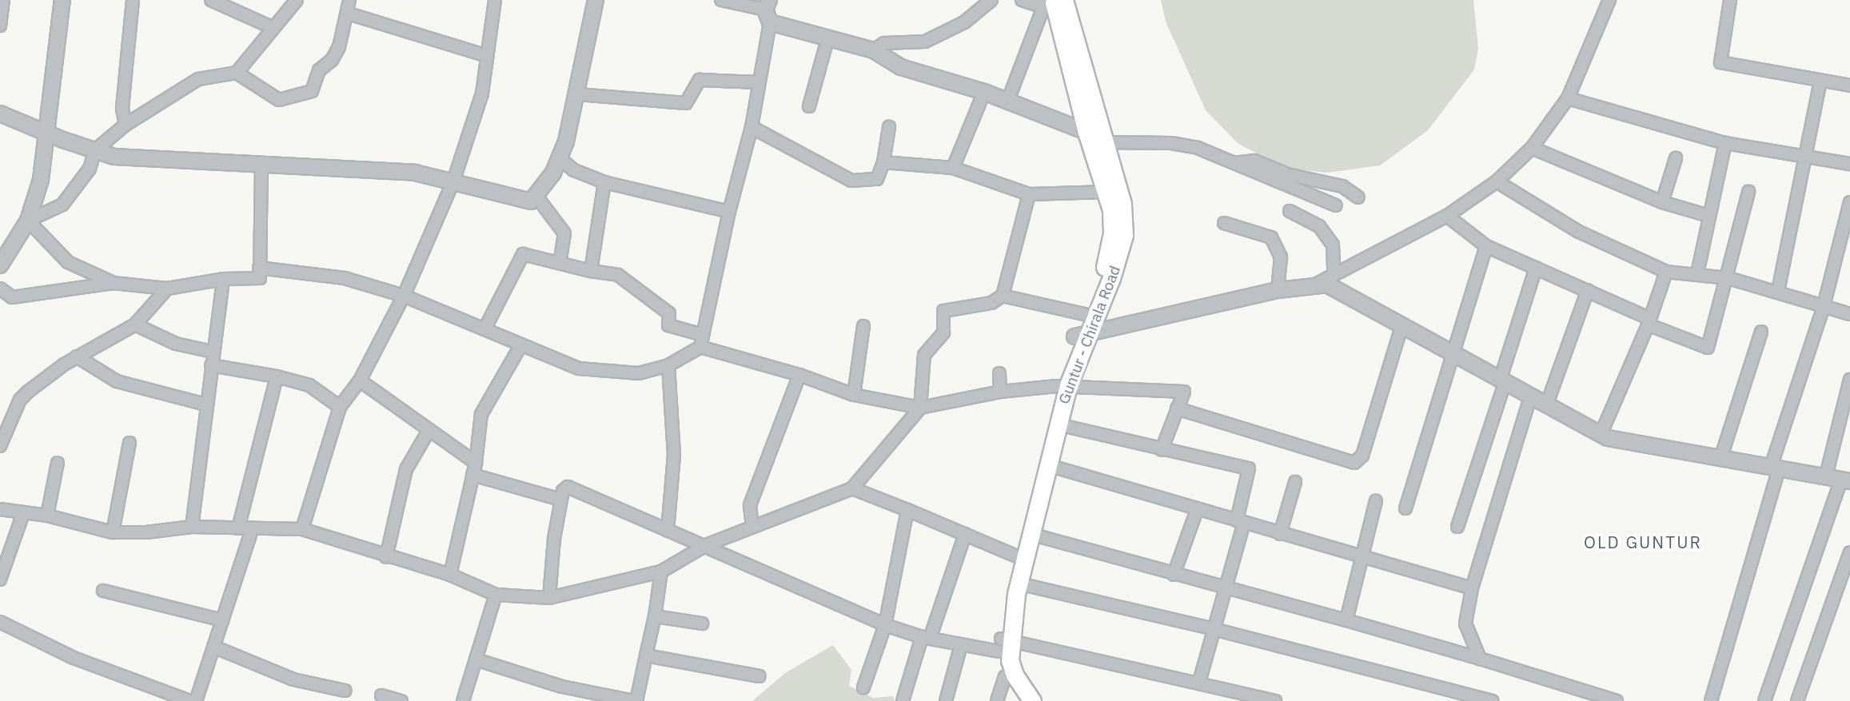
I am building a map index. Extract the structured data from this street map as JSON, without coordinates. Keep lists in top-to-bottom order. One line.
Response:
{"streets":{"main road":["Guntur - Chirala Road"]},"districts":["OLD GUNTUR"]}
